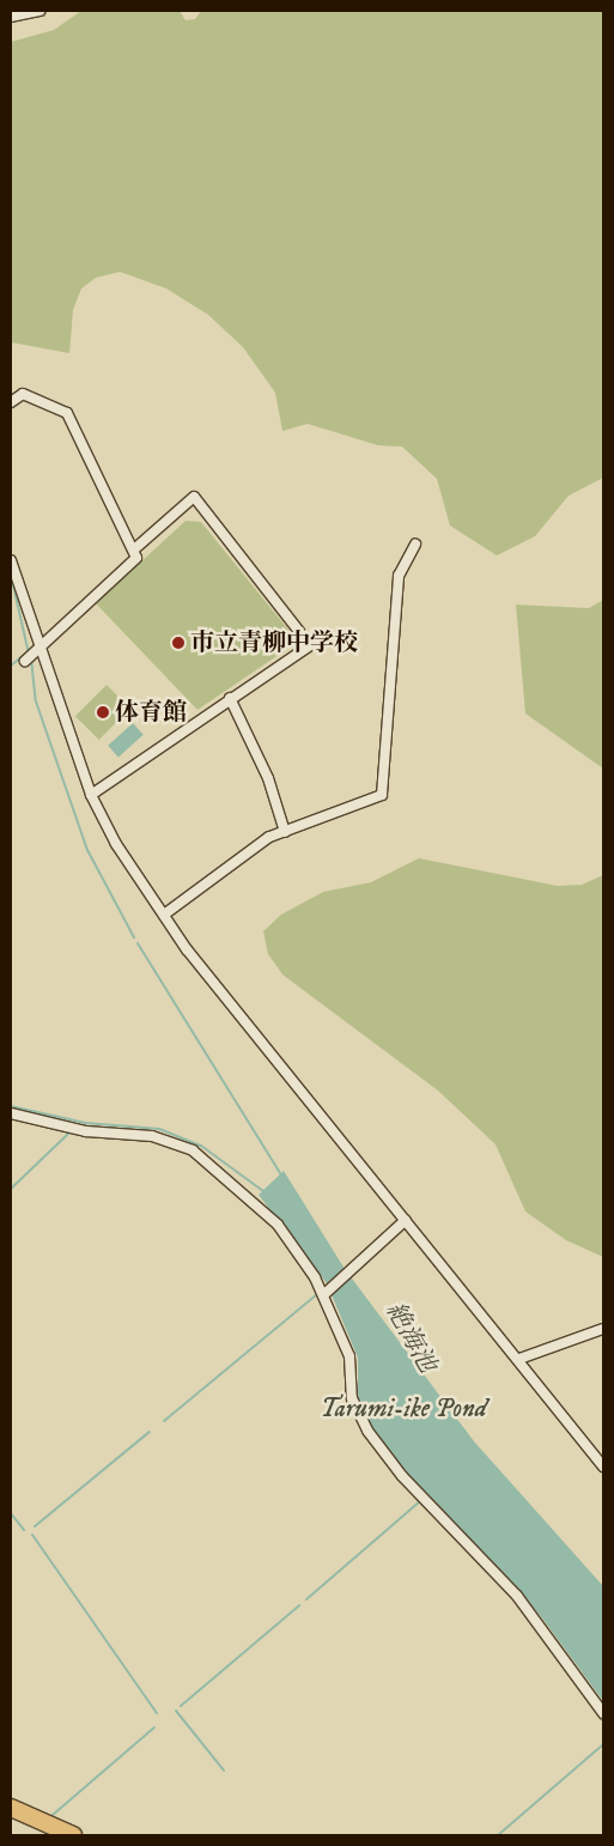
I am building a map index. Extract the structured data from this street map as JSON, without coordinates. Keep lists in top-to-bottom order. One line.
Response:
{"water":["絶海池","Tarumi-ike Pond"],"places":["市立青柳中学校","体育館"]}
